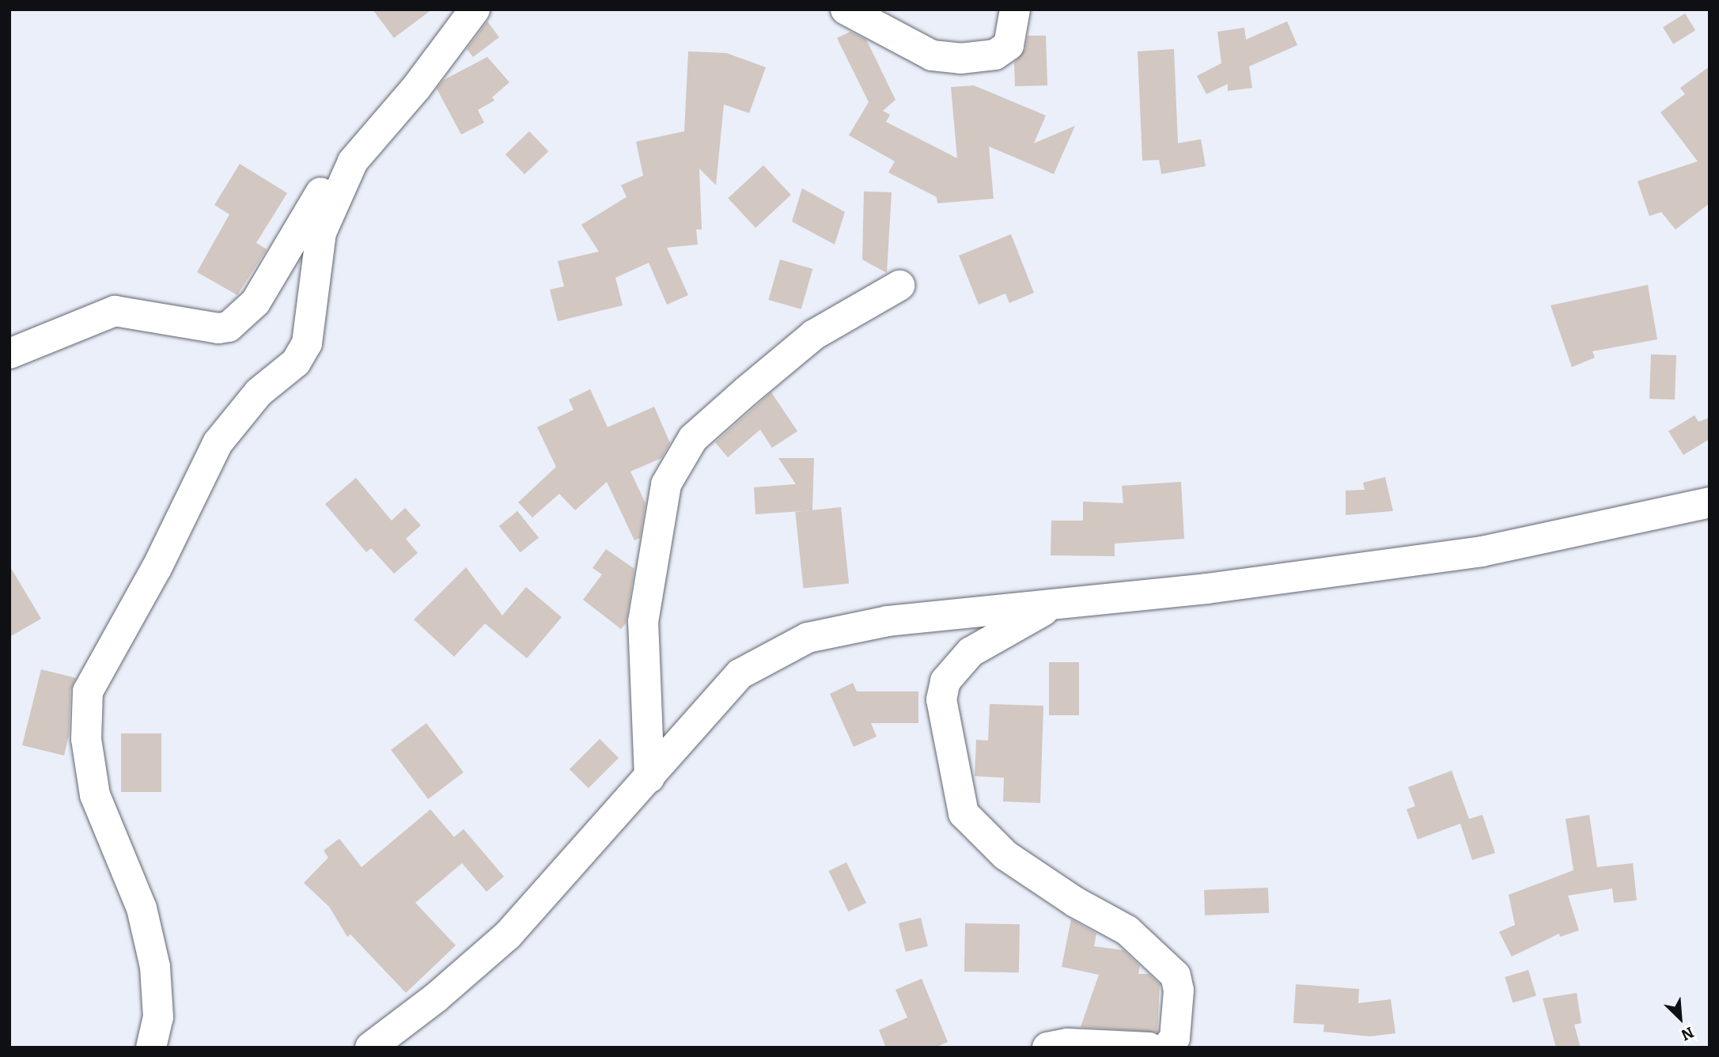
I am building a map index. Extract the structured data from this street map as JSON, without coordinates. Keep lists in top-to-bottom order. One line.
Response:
{"north":"bottom right"}
